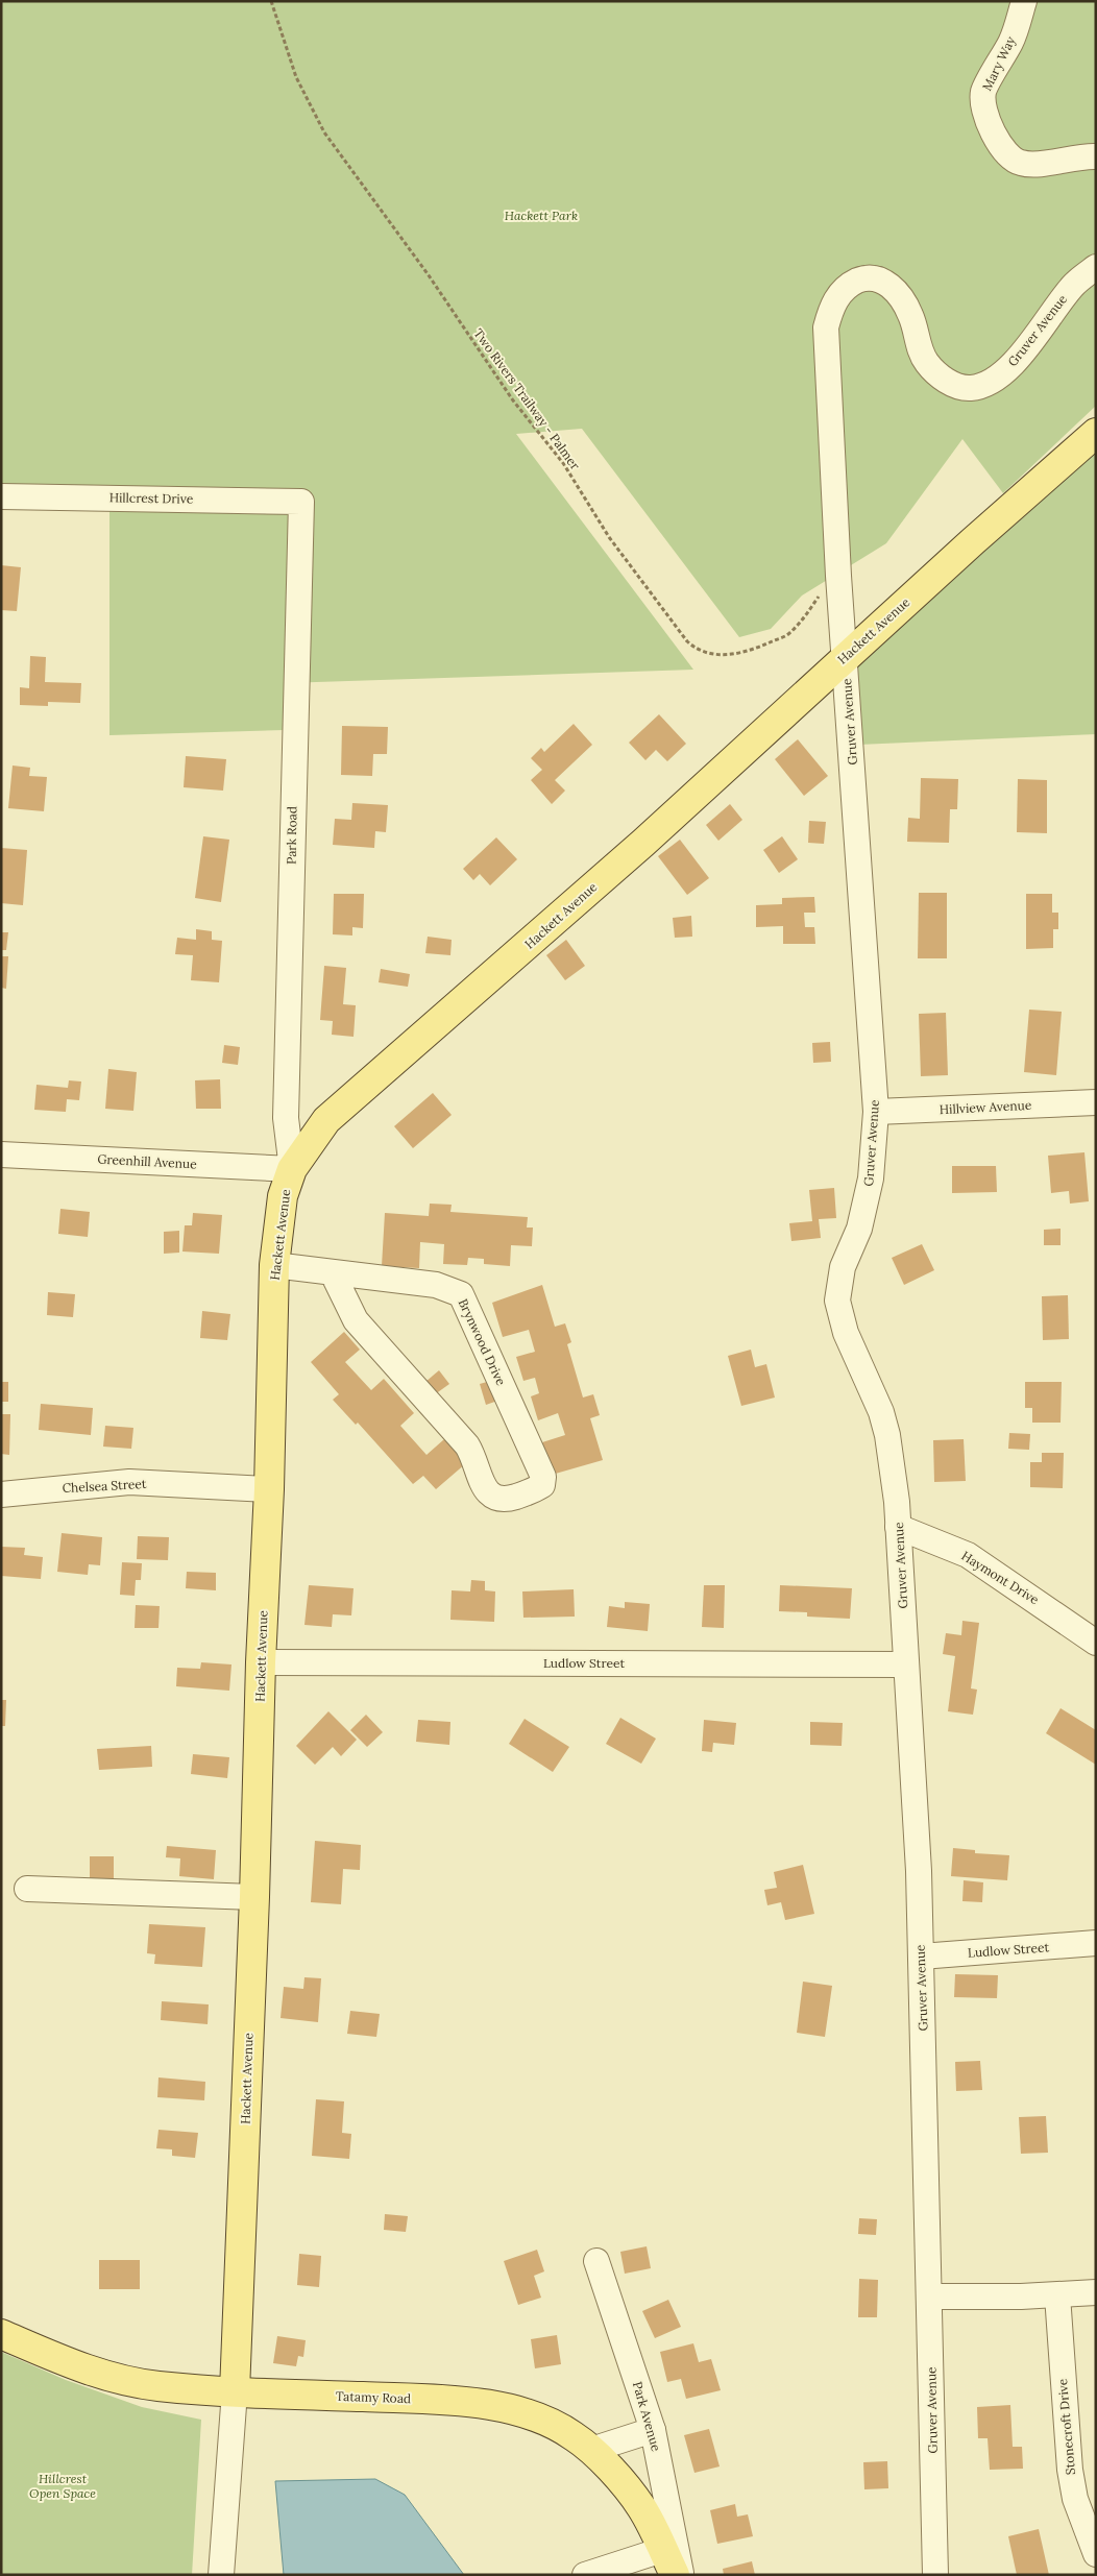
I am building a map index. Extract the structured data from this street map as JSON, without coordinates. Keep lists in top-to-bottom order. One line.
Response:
{"streets":{"main road":["Hackett Avenue","Tatamy Road"],"street":["Mary Way","Gruver Avenue","Hillcrest Drive","Park Road","Hillview Avenue","Greenhill Avenue","Brynwood Drive","Chelsea Street","Haymont Drive","Ludlow Street","Park Avenue","Stonecroft Drive"],"path":["Two Rivers Trailway - Palmer"]},"crossings":[["Gruver Avenue","Two Rivers Trailway - Palmer"],["Gruver Avenue","Hackett Avenue"],["Gruver Avenue","Hillview Avenue"],["Gruver Avenue","Haymont Drive"],["Gruver Avenue","Ludlow Street"],["Hillcrest Drive","Park Road"],["Hackett Avenue","Park Road"],["Hackett Avenue","Greenhill Avenue"],["Hackett Avenue","Brynwood Drive"],["Hackett Avenue","Chelsea Street"],["Hackett Avenue","Ludlow Street"],["Hackett Avenue","Tatamy Road"],["Park Road","Greenhill Avenue"]],"parks":["Hackett Park","Hillcrest Open Space"]}
